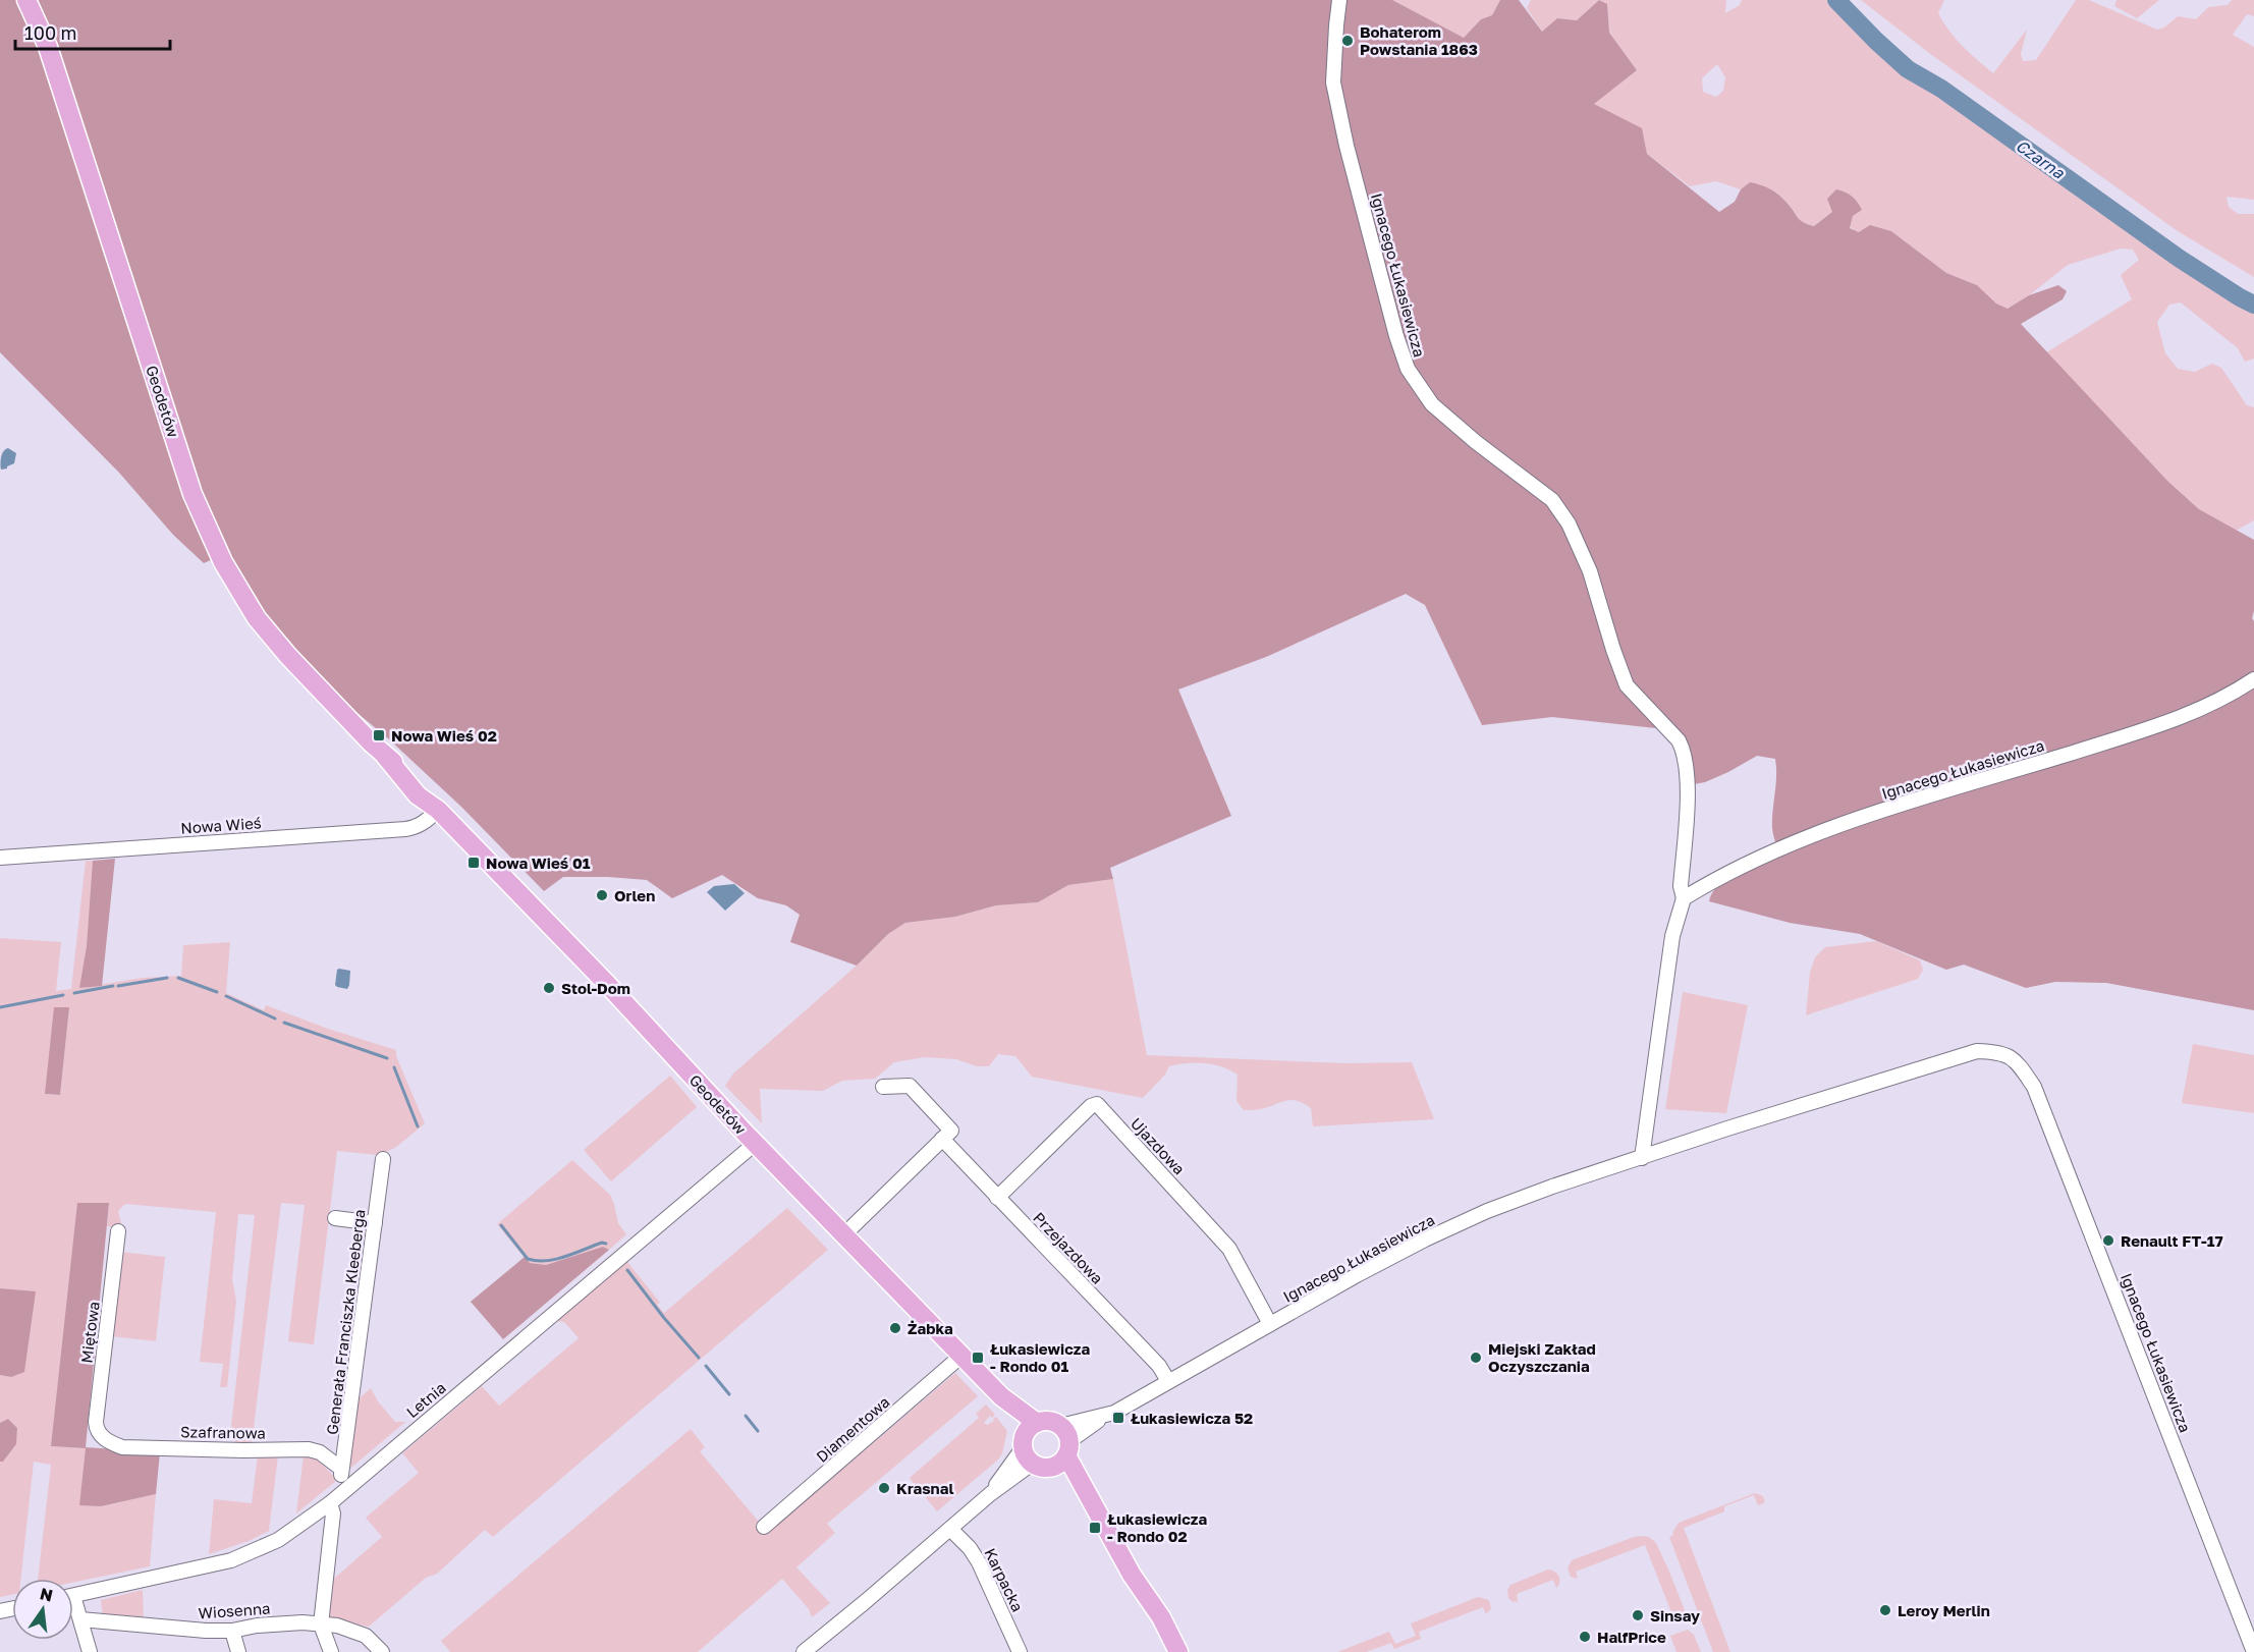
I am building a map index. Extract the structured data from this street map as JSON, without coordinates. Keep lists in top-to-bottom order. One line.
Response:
{"streets":{"main road":["Geodetów"],"street":["Ignacego Łukasiewicza","Nowa Wieś","Ujazdowa","Przejazdowa","Generała Franciszka Kleeberga","Miętowa","Letnia","Diamentowa","Szafranowa","Karpacka","Wiosenna"]},"crossings":[["Ignacego Łukasiewicza","Ujazdowa"],["Ignacego Łukasiewicza","Przejazdowa"],["Geodetów","Nowa Wieś"],["Geodetów","Letnia"],["Geodetów","Diamentowa"],["Ujazdowa","Przejazdowa"],["Generała Franciszka Kleeberga","Letnia"],["Generała Franciszka Kleeberga","Szafranowa"],["Miętowa","Szafranowa"]],"water":["Czarna"],"places":{"other":["Bohaterom Powstania 1863","Orlen","Stol-Dom","Renault FT-17","Żabka","Miejski Zakład Oczyszczania","Krasnal","Leroy Merlin","Sinsay","HalfPrice"],"transit":["Nowa Wieś 02","Nowa Wieś 01","Łukasiewicza - Rondo 01","Łukasiewicza 52","Łukasiewicza - Rondo 02"]},"scale_bar":"100 m","north":"top"}
